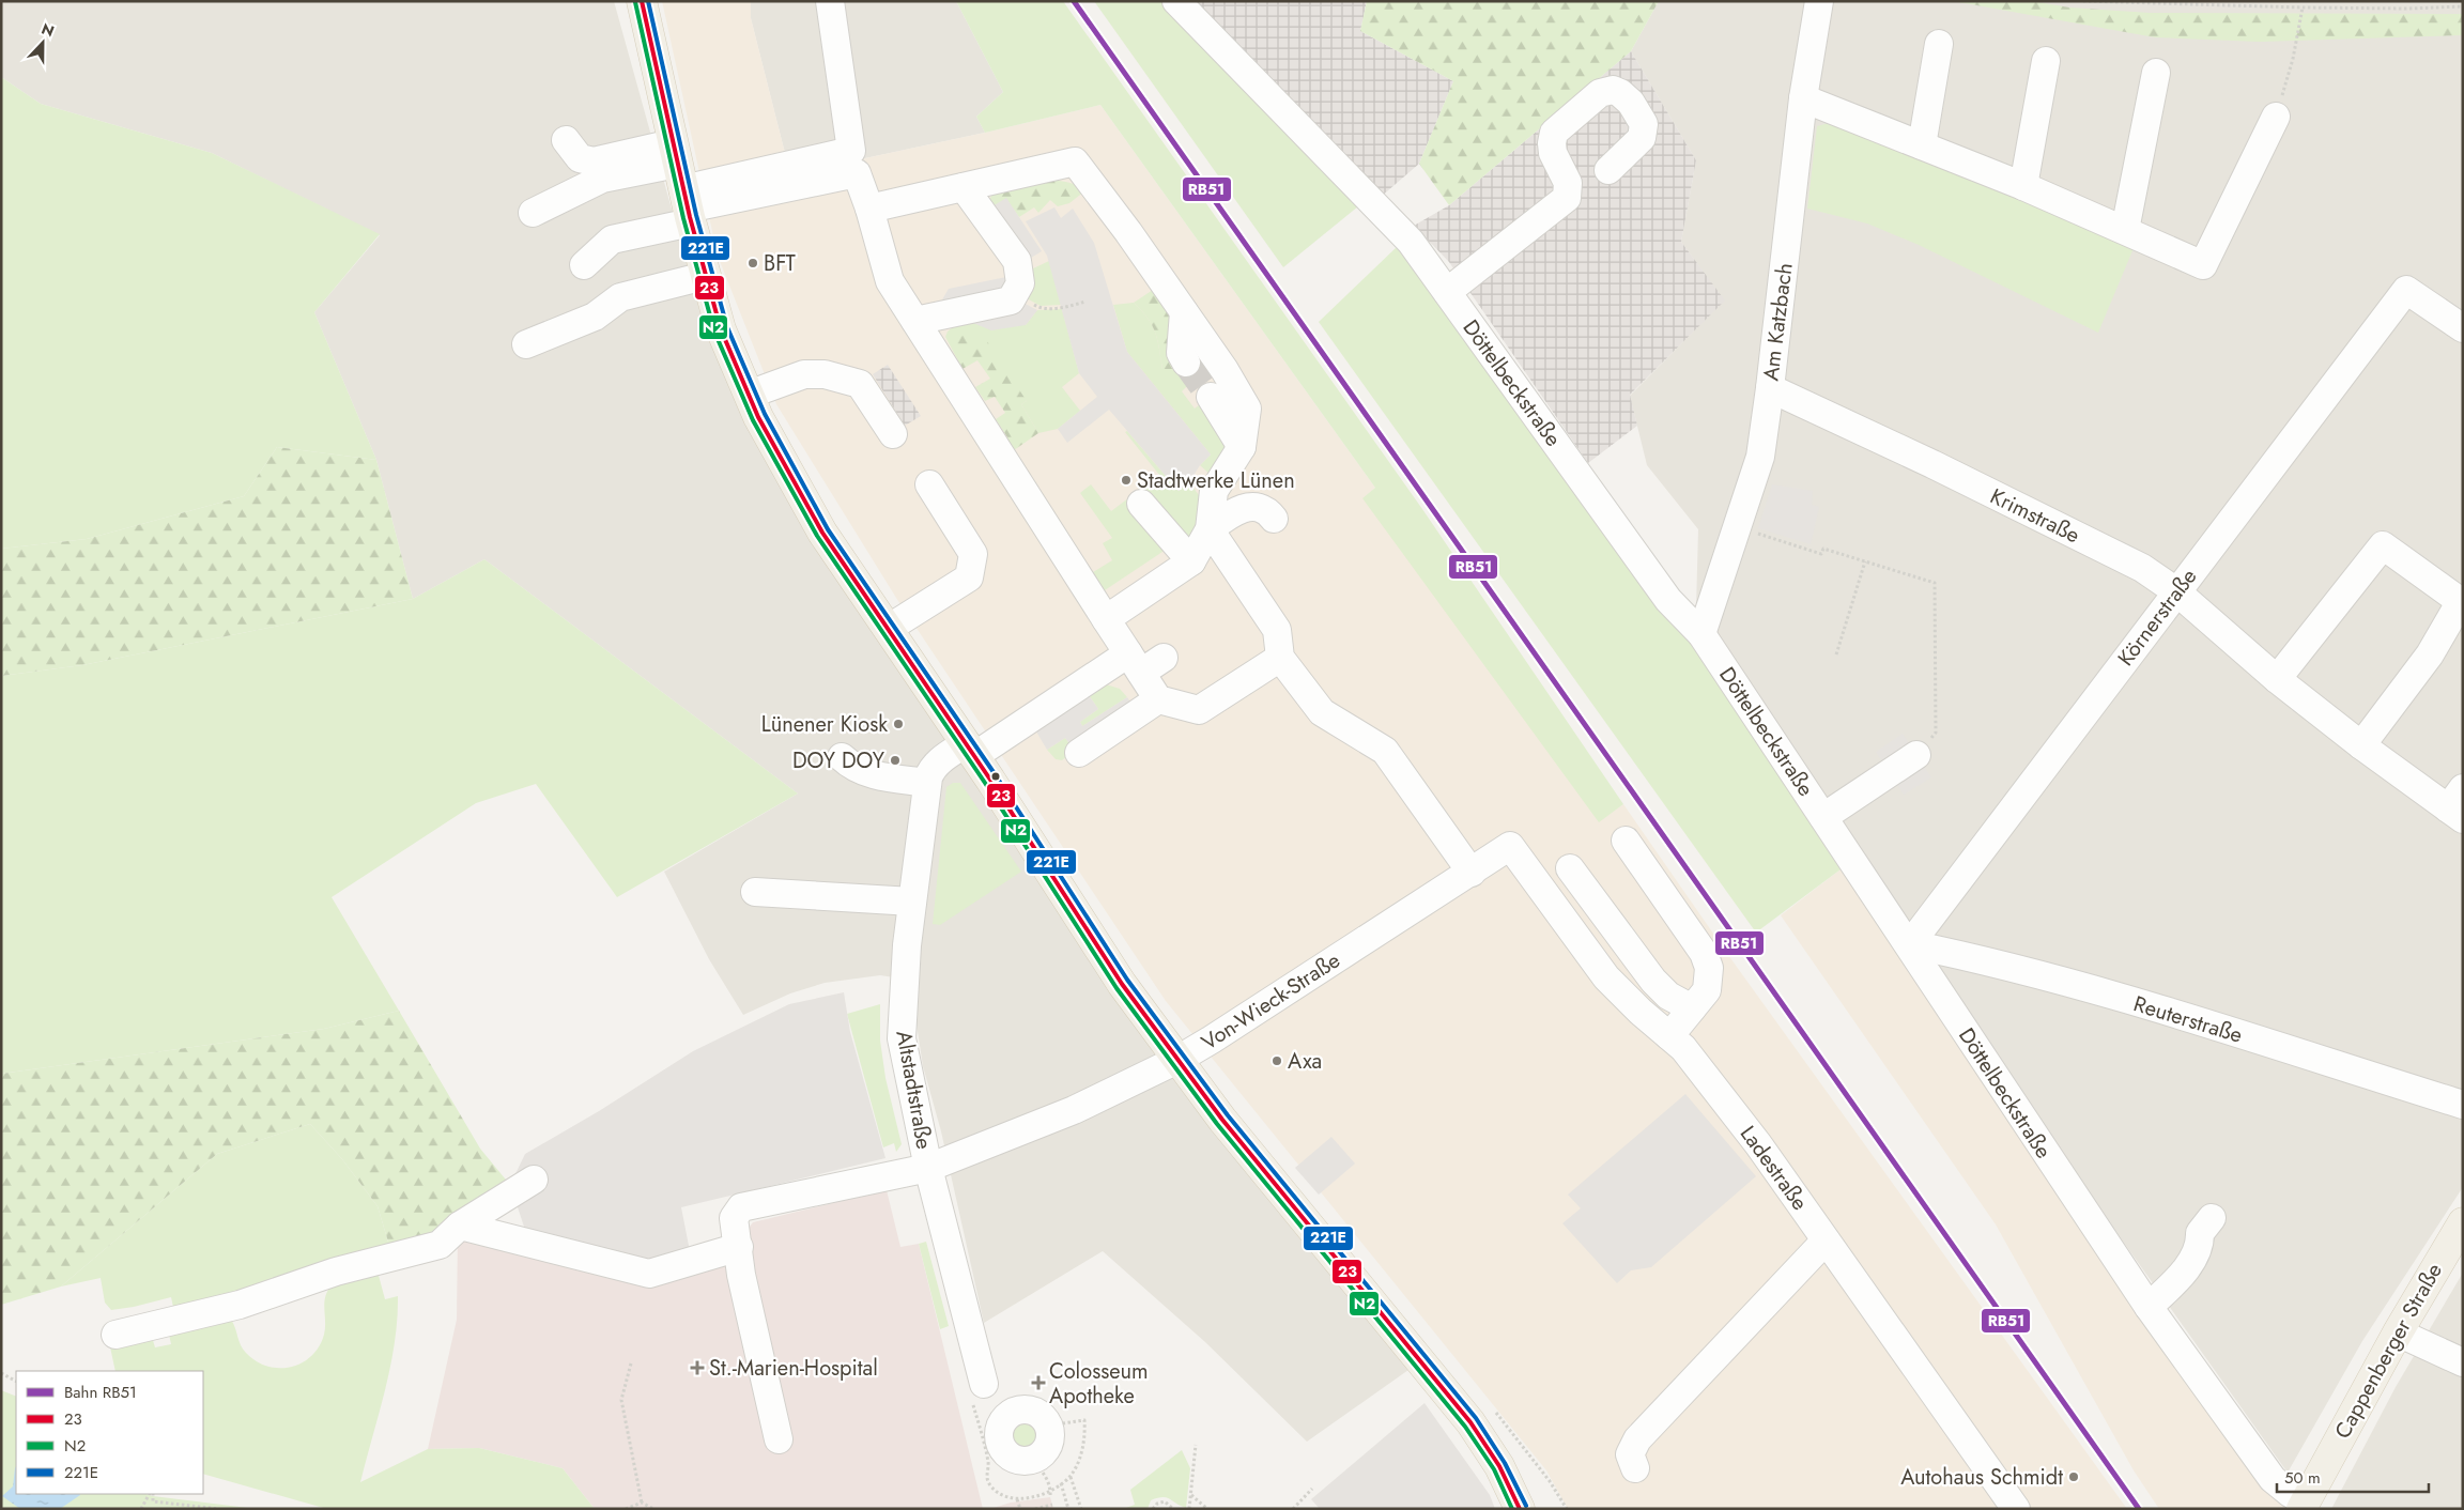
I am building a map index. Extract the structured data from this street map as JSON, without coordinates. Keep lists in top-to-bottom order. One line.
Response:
{"streets":{"main road":["Cappenberger Straße"],"street":["Am Katzbach","Döttelbeckstraße","Krimstraße","Körnerstraße","Von-Wieck-Straße","Reuterstraße","Altstadtstraße","Ladestraße"]},"crossings":[["Am Katzbach","Döttelbeckstraße"],["Am Katzbach","Krimstraße"],["Döttelbeckstraße","Körnerstraße"],["Döttelbeckstraße","Reuterstraße"],["Döttelbeckstraße","Cappenberger Straße"],["Krimstraße","Körnerstraße"],["Körnerstraße","Reuterstraße"],["Von-Wieck-Straße","Altstadtstraße"],["Von-Wieck-Straße","Ladestraße"]],"places":{"other":["BFT","Stadtwerke Lünen","Lünener Kiosk","DOY DOY","Axa","Autohaus Schmidt"],"health":["St.-Marien-Hospital","Colosseum Apotheke"]},"lines":["rail line RB51","transit line 23","transit line 221E","transit line N2"],"legend":["Bahn RB51","23","N2","221E"],"scale_bar":"50 m","north":"top"}
